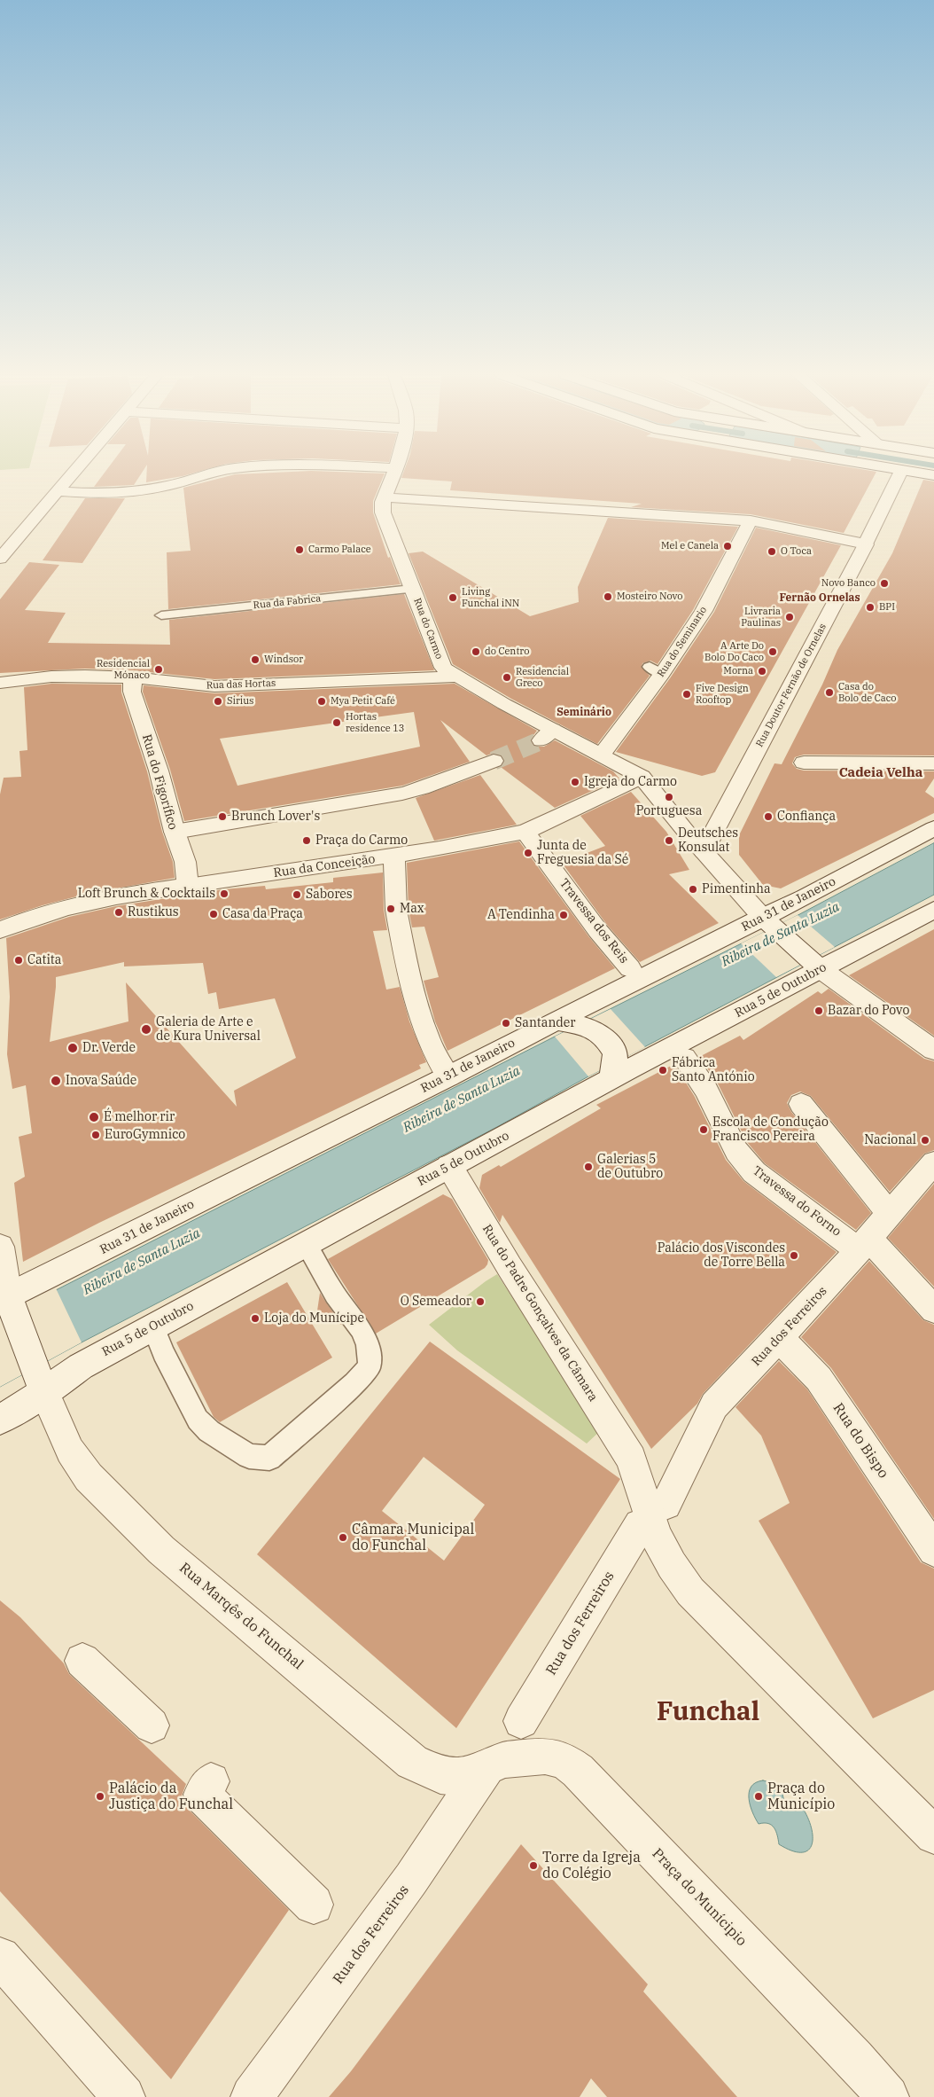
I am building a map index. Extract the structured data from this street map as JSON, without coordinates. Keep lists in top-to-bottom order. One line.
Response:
{"streets":{"street":["Rua do Carmo","Rua do Seminario","Rua das Hortas","Rua Doutor Fernão de Ornelas","Rua do Figorífico","Rua da Conceição","Rua 31 de Janeiro","Travessa dos Reis","Rua 5 de Outubro","Travessa do Forno","Rua do Padre Gonçalves da Câmara","Rua dos Ferreiros","Rua do Bispo","Rua Marqês do Funchal","Praça do Munícipio"],"lane":["Rua da Fabrica"]},"crossings":[["Rua da Fabrica","Rua do Carmo"],["Rua do Carmo","Rua do Seminario"],["Rua do Carmo","Rua das Hortas"],["Rua do Carmo","Rua da Conceição"],["Rua das Hortas","Rua do Figorífico"],["Rua do Figorífico","Rua da Conceição"],["Rua da Conceição","Travessa dos Reis"],["Rua 31 de Janeiro","Rua Marqês do Funchal"],["Rua 5 de Outubro","Rua do Padre Gonçalves da Câmara"],["Rua 5 de Outubro","Rua Marqês do Funchal"],["Travessa do Forno","Rua dos Ferreiros"],["Rua dos Ferreiros","Rua do Bispo"],["Rua dos Ferreiros","Rua Marqês do Funchal"],["Rua dos Ferreiros","Praça do Munícipio"],["Rua Marqês do Funchal","Praça do Munícipio"]],"districts":["Fernão Ornelas","Seminário","Cadeia Velha","Funchal"],"water":["Ribeira de Santa Luzia"],"places":["Mel e Canela","Carmo Palace","O Toca","Novo Banco","Mosteiro Novo","Living Funchal iNN","BPI","Livraria Paulinas","do Centro","A Arte Do Bolo Do Caco","Windsor","Residencial Mónaco","Morna","Residencial Greco","Casa do Bolo de Caco","Five Design Rooftop","Sirius","Mya Petit Café","Hortas residence 13","Igreja do Carmo","Portuguesa","Brunch Lover's","Confiança","Praça do Carmo","Deutsches Konsulat","Junta de Freguesia da Sé","Pimentinha","Loft Brunch & Cocktails","Sabores","Max","Rustikus","Casa da Praça","A Tendinha","Catita","Bazar do Povo","Santander","Galeria de Arte e de Kura Universal","Dr. Verde","Fábrica Santo António","Inova Saúde","É melhor rir","Escola de Condução Francisco Pereira","EuroGymnico","Nacional","Galerias 5 de Outubro","Palácio dos Viscondes de Torre Bella","O Semeador","Loja do Munícipe","Câmara Municipal do Funchal","Palácio da Justiça do Funchal","Praça do Município","Torre da Igreja do Colégio"]}
